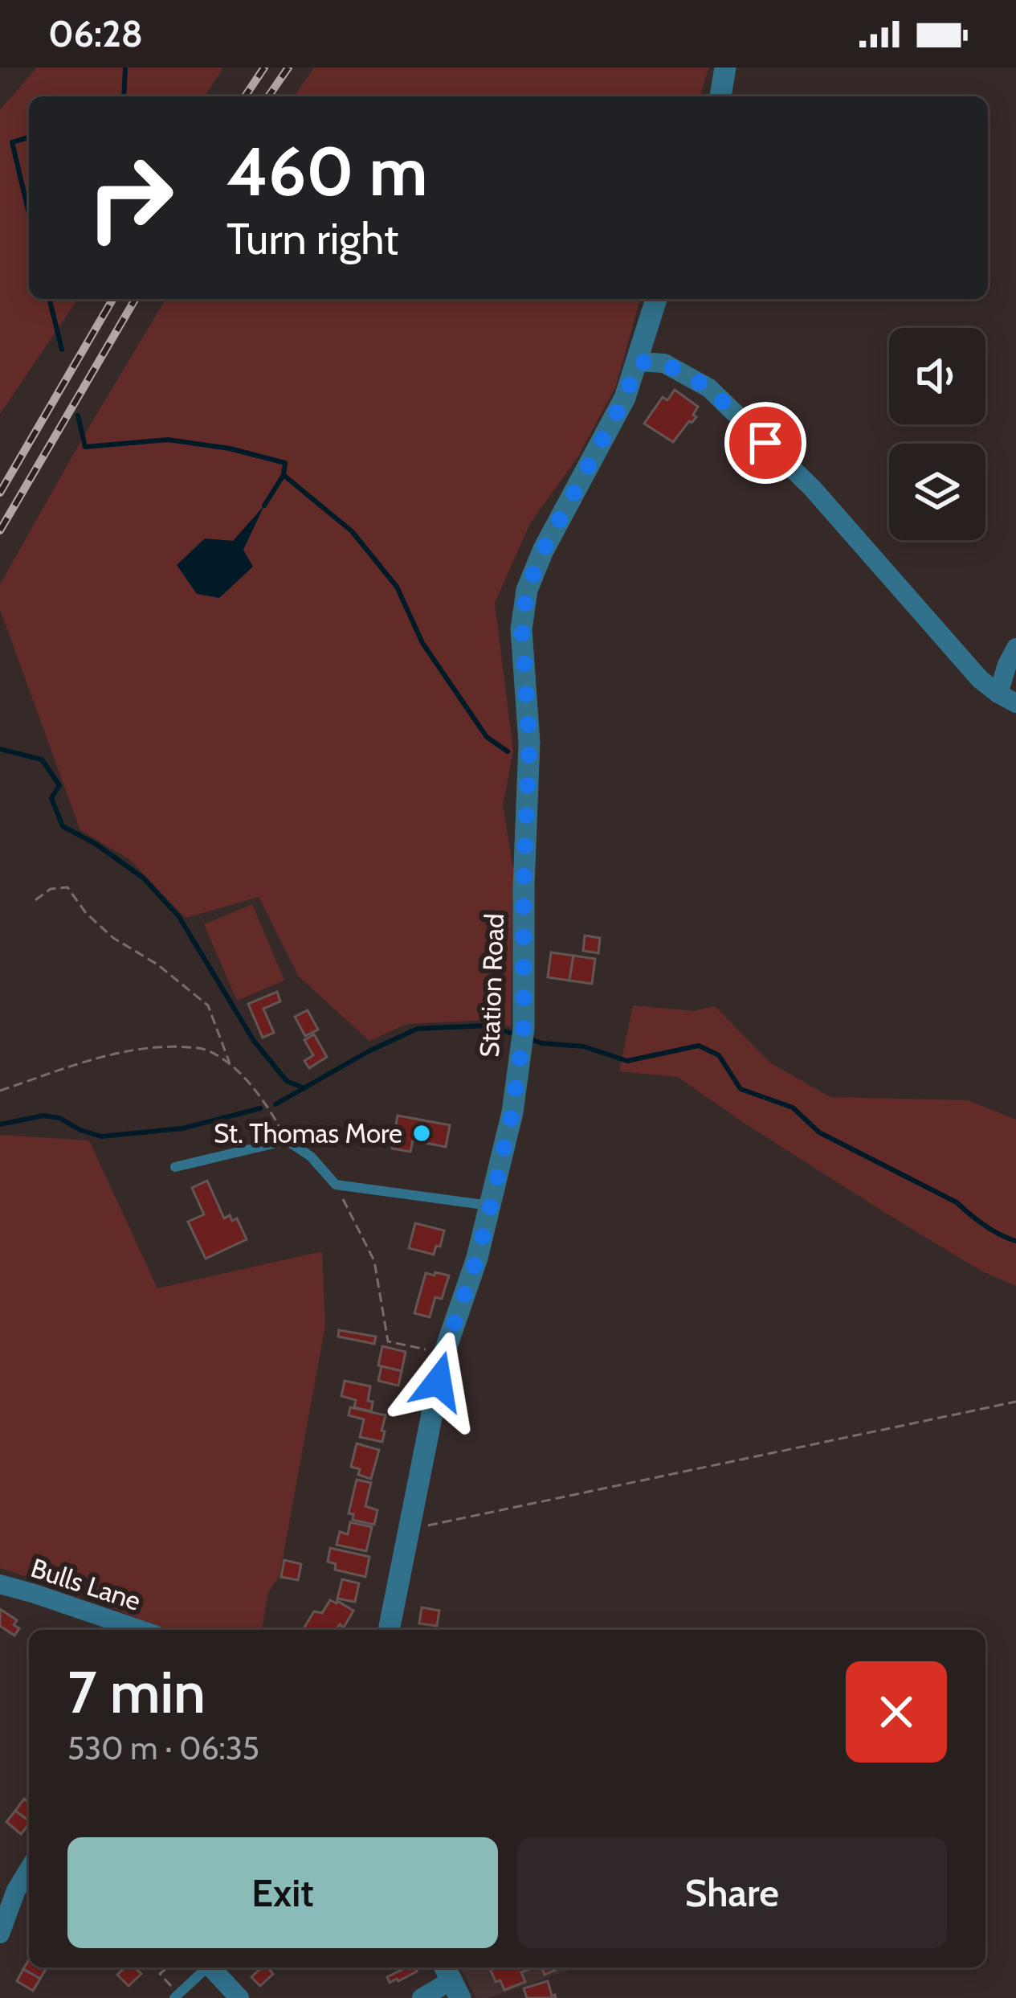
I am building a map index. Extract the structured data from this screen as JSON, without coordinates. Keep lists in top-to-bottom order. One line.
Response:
{"streets":{"street":["Station Road","Bulls Lane"]},"places":["St. Thomas More"],"page":{"status":"06:28","turn":["460 m","Turn right"],"heading":["7 min","530 m · 06:35"],"buttons":["Exit","Share"]}}
